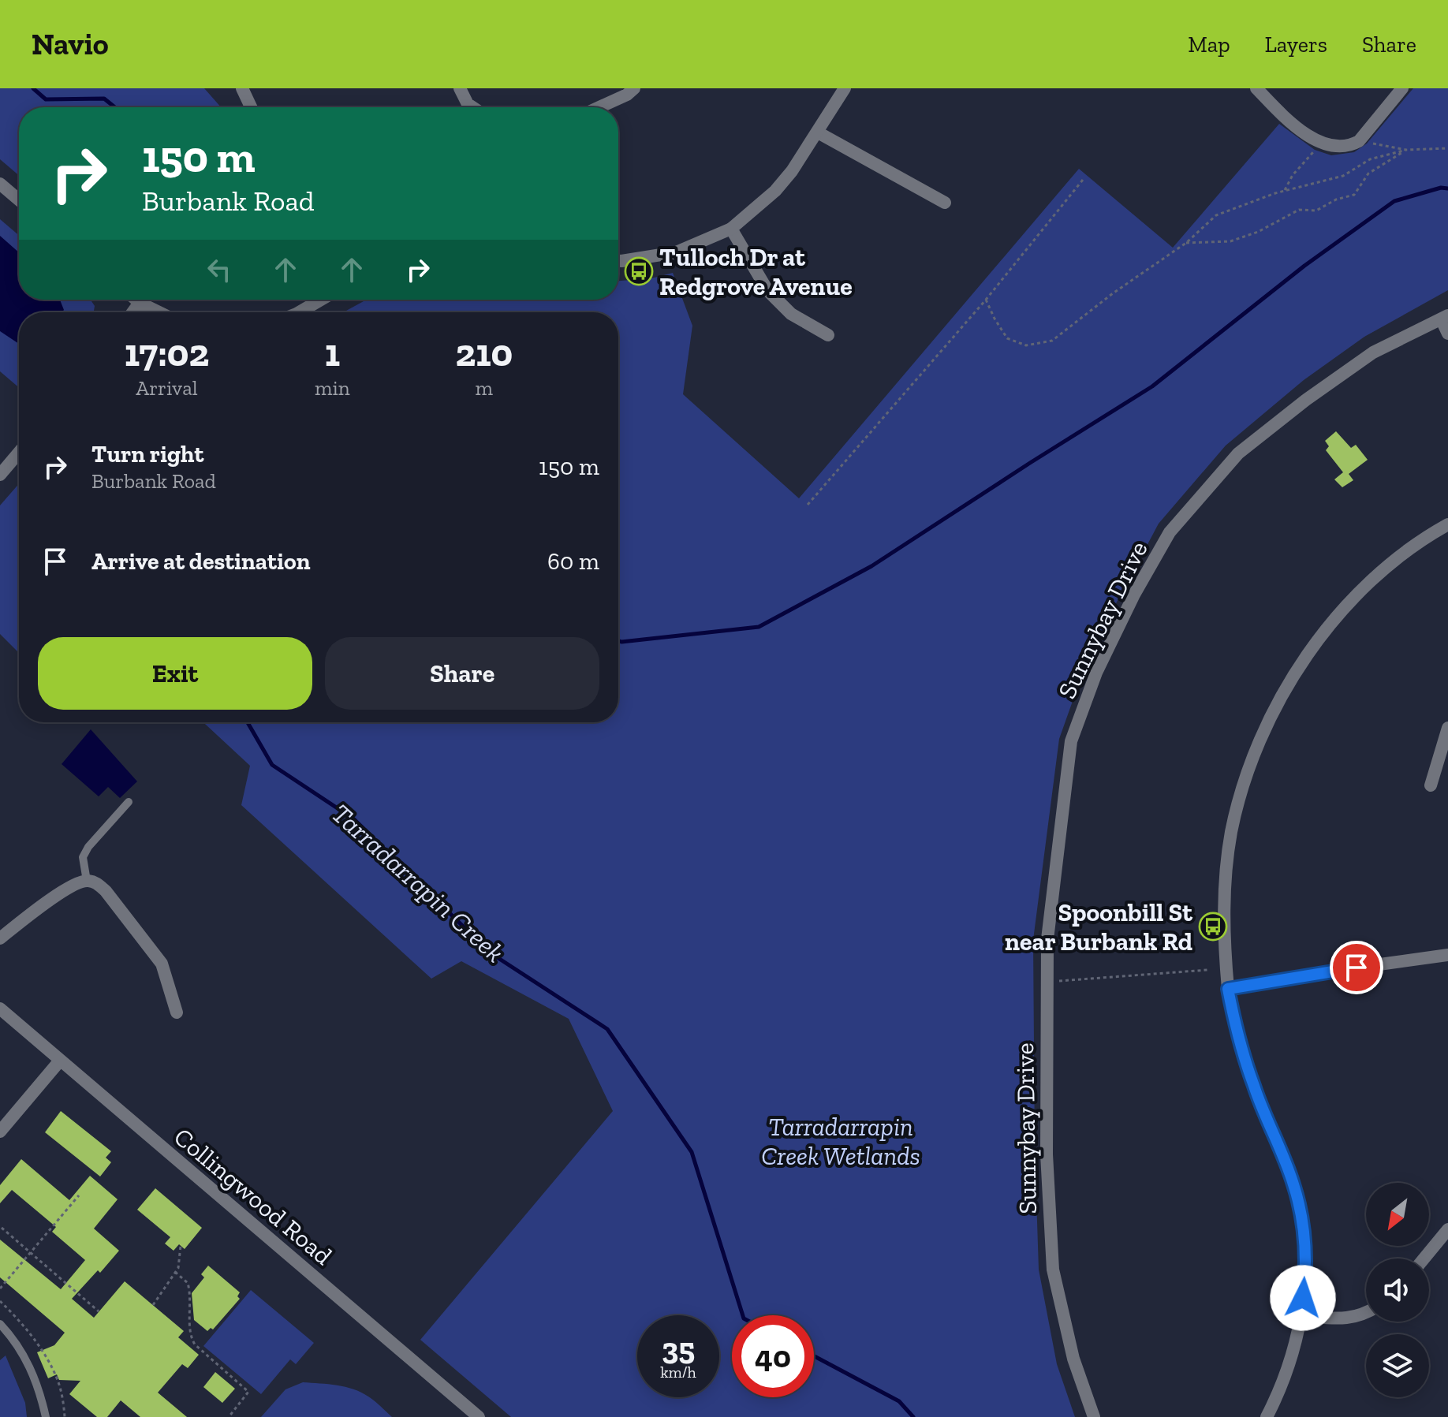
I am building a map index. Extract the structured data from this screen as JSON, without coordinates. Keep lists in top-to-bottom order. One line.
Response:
{"streets":{"street":["Sunnybay Drive","Collingwood Road"]},"water":["Tarradarrapin Creek"],"parks":["Tarradarrapin Creek Wetlands"],"places":{"bus stop":["Tulloch Dr at Redgrove Avenue","Spoonbill St near Burbank Rd"]},"north":"bottom left","page":{"header":"Navio","nav":["Map","Layers","Share"],"turn":["150 m","Burbank Road"],"eta":["17:02","Arrival","1","min","210","m"],"list":[{"name":"Turn right","note":"Burbank Road","value":"150 m"},{"name":"Arrive at destination","value":"60 m"}],"buttons":["Exit","Share"],"speed":"35 km/h","limit":"40"}}
